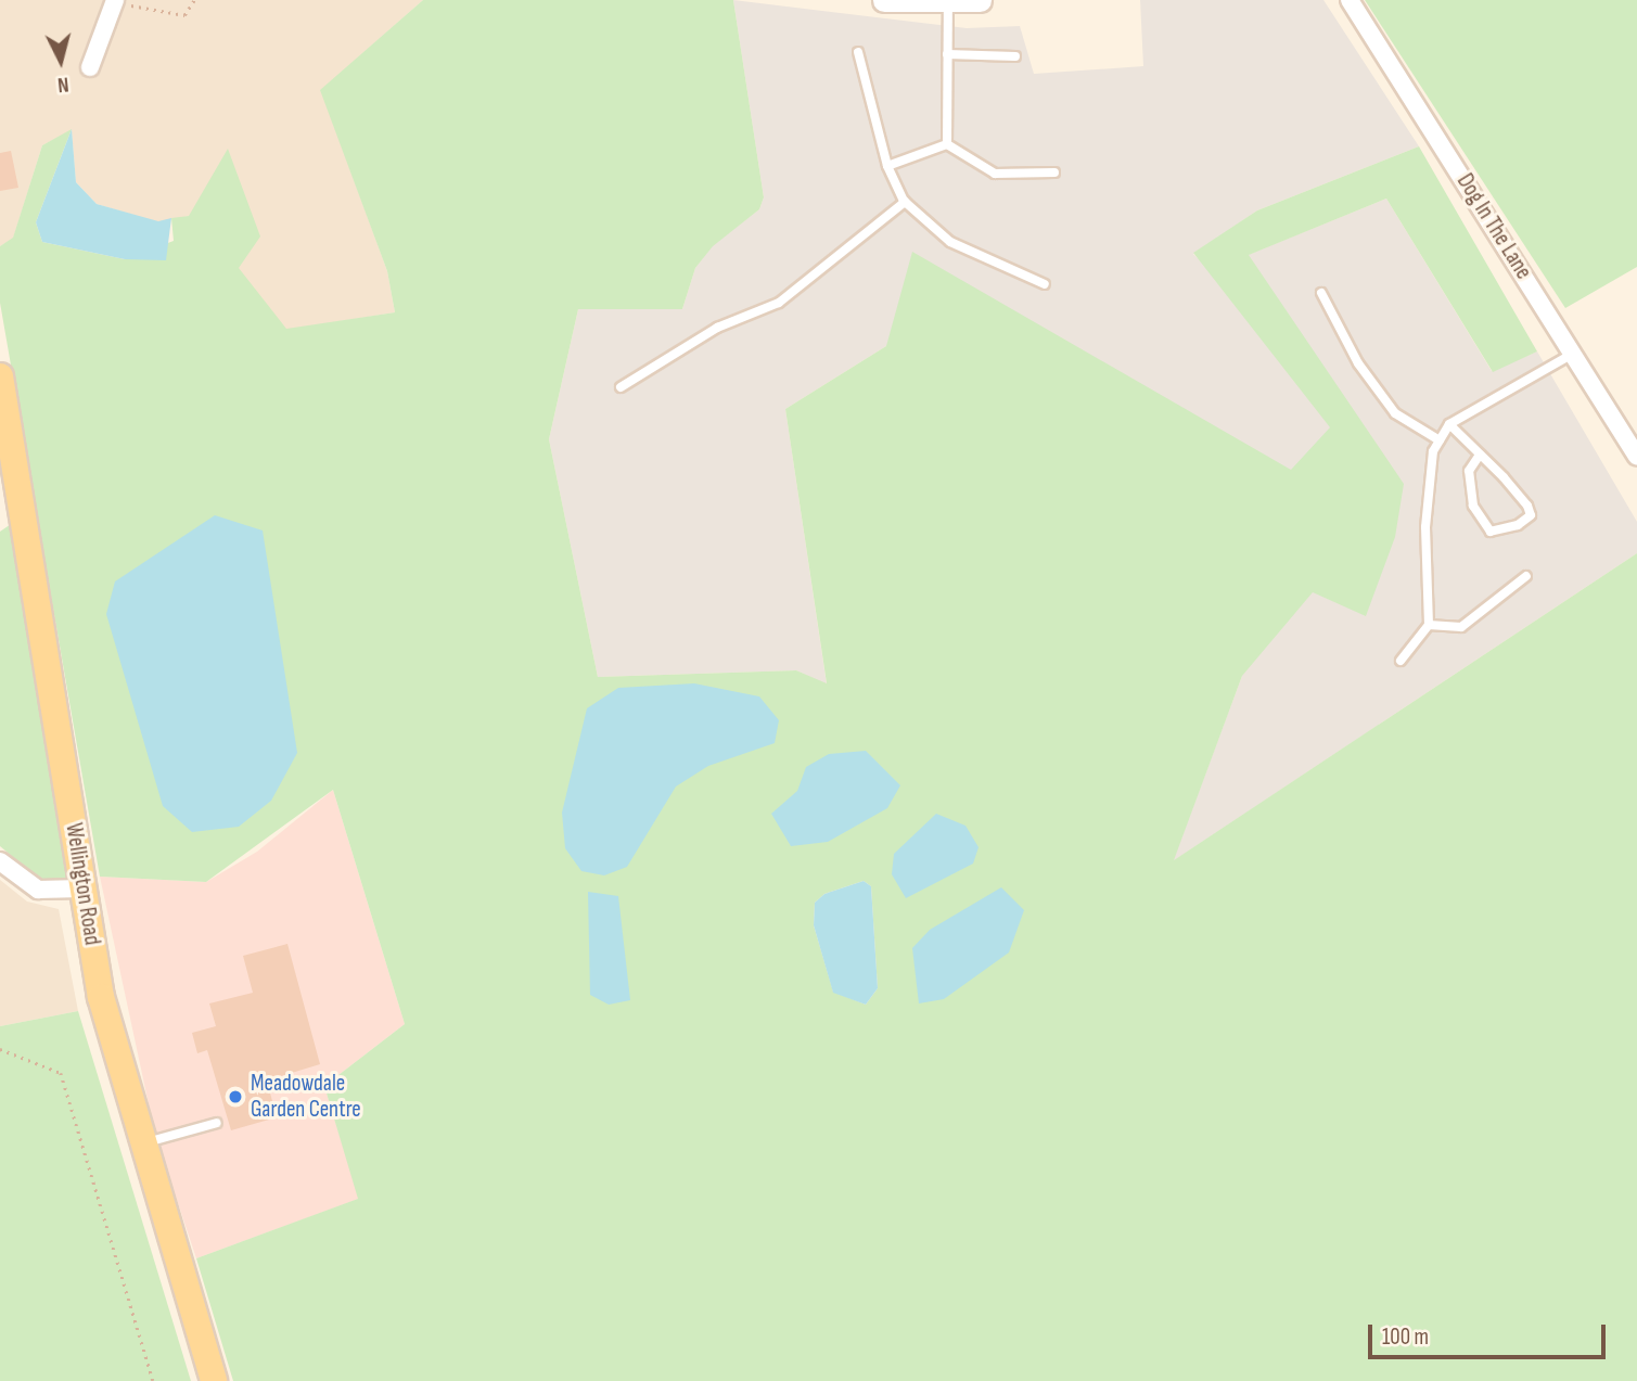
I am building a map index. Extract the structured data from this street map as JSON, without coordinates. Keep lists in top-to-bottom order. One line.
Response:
{"streets":{"main road":["Wellington Road"],"street":["Dog In The Lane"]},"places":["Meadowdale Garden Centre"],"scale_bar":"100 m","north":"bottom"}
